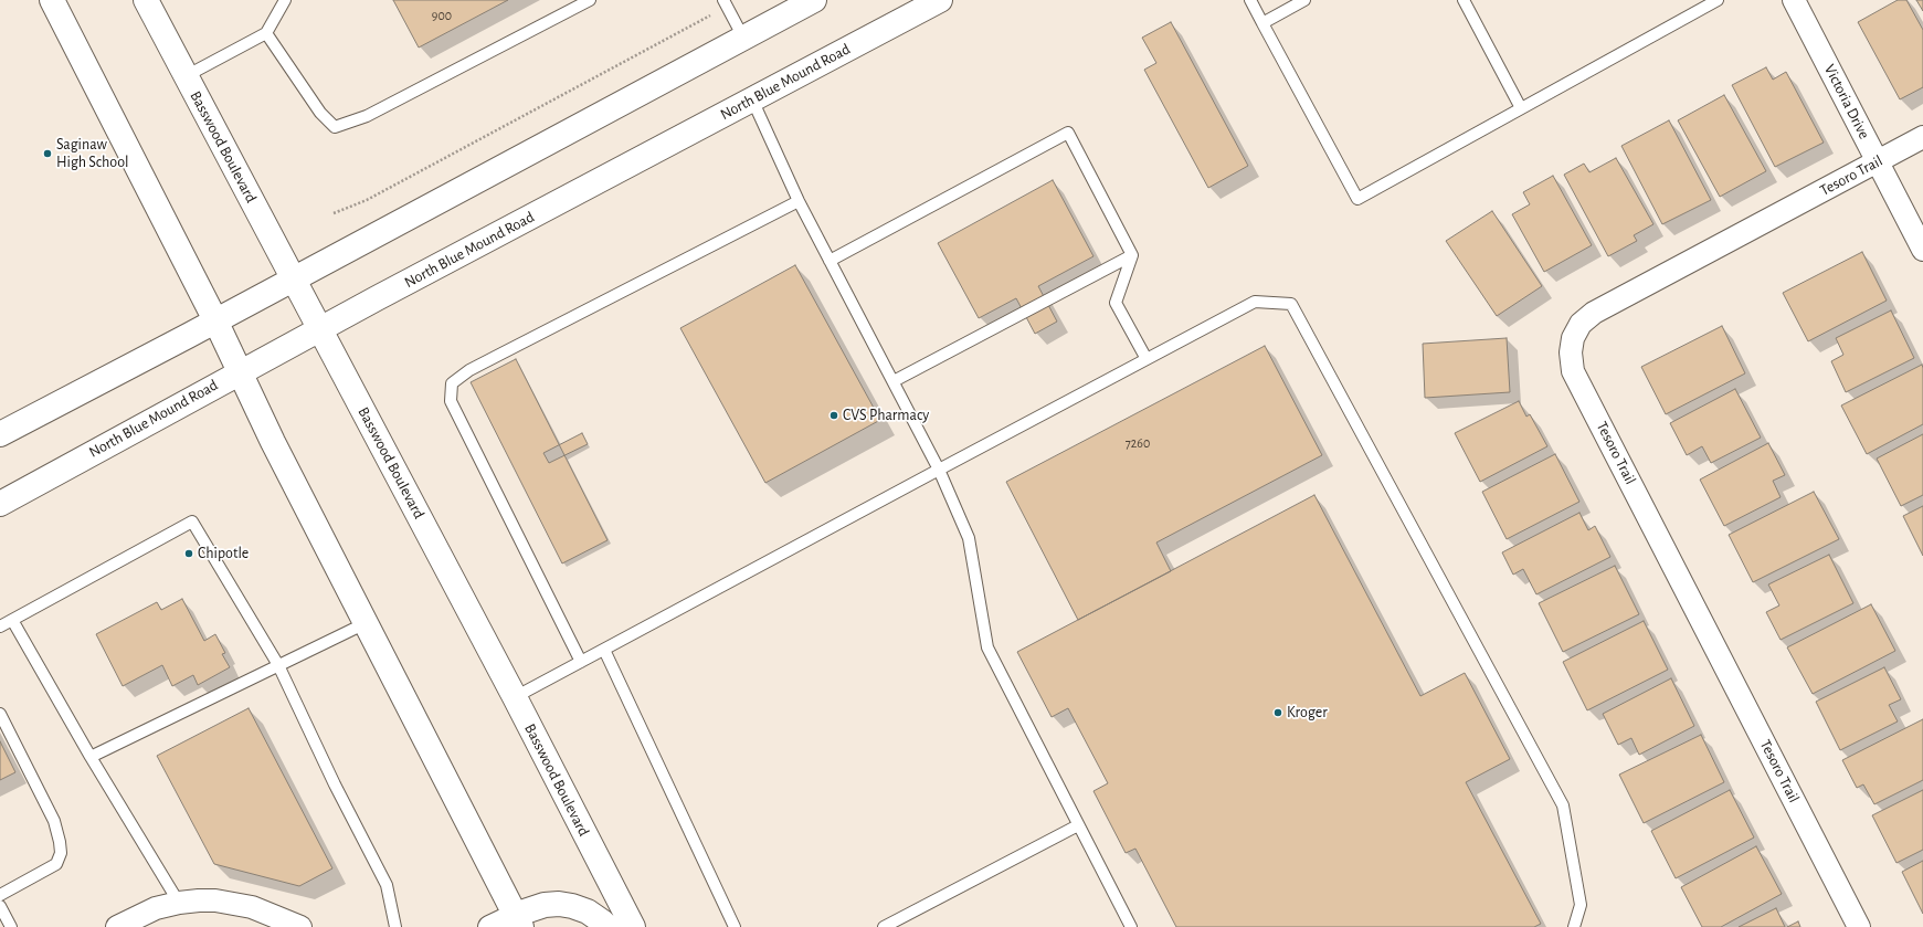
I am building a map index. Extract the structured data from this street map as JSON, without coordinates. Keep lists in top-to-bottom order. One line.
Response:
{"streets":{"main road":["North Blue Mound Road","Basswood Boulevard"],"street":["Victoria Drive","Tesoro Trail"]},"crossings":[["North Blue Mound Road","Basswood Boulevard"],["Victoria Drive","Tesoro Trail"]],"places":["Saginaw High School","CVS Pharmacy","Chipotle","Kroger"],"house_numbers":["900","7260"]}
